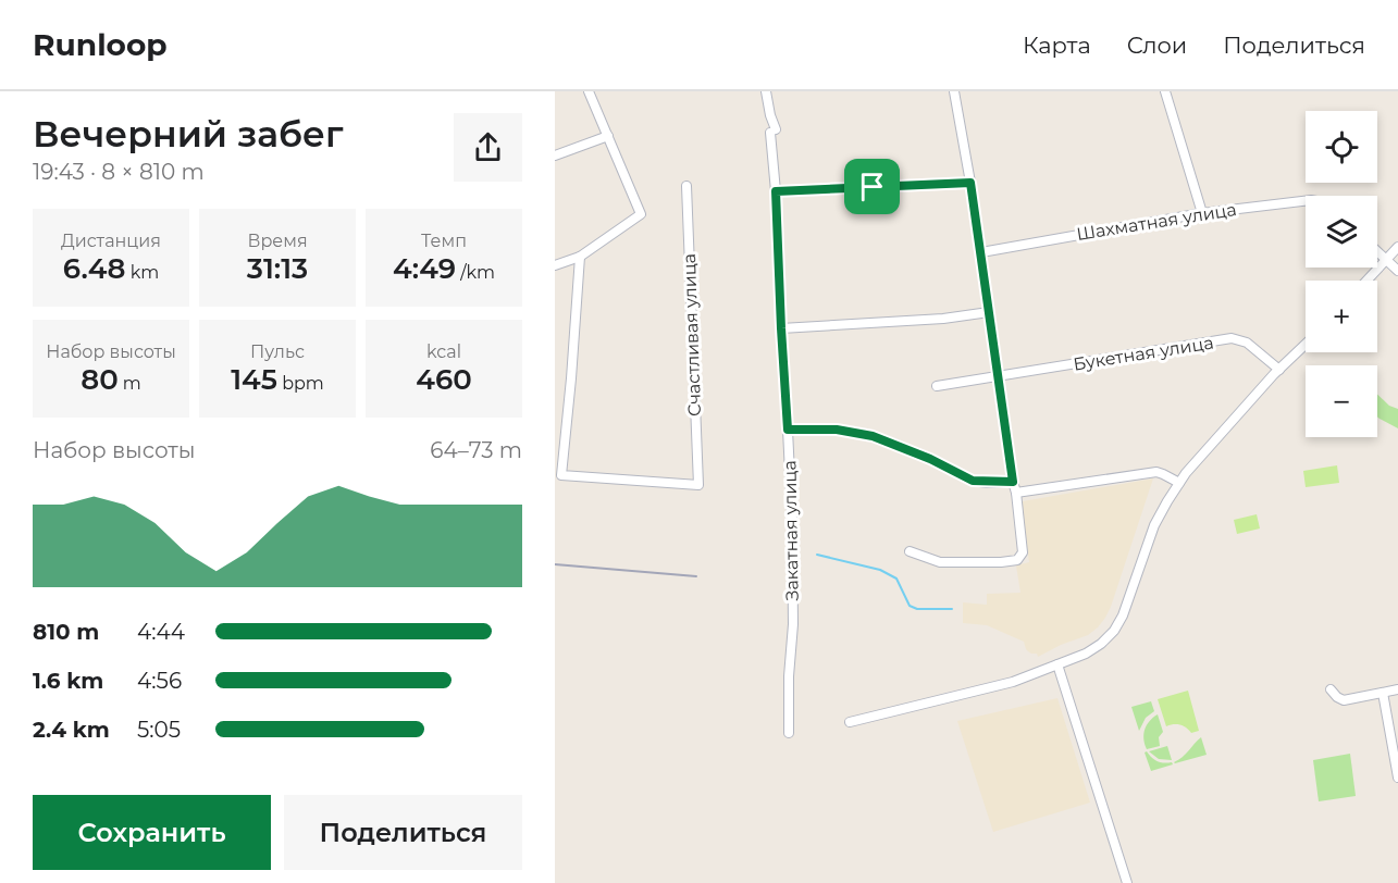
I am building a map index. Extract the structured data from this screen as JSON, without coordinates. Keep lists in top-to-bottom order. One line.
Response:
{"streets":{"street":["Шахматная улица","Счастливая улица","Букетная улица","Закатная улица"]},"page":{"header":"Runloop","nav":["Карта","Слои","Поделиться"],"heading":["Вечерний забег","19:43 · 8 × 810 m"],"map_buttons":["+","−"],"stats":[["Дистанция","6.48 km"],["Время","31:13"],["Темп","4:49 /km"],["Набор высоты","80 m"],["Пульс","145 bpm"],["kcal","460"]],"chart":["Набор высоты","64–73 m"],"list":[{"name":"810 m","note":"4:44"},{"name":"1.6 km","note":"4:56"},{"name":"2.4 km","note":"5:05"}],"buttons":["Сохранить","Поделиться"]}}
